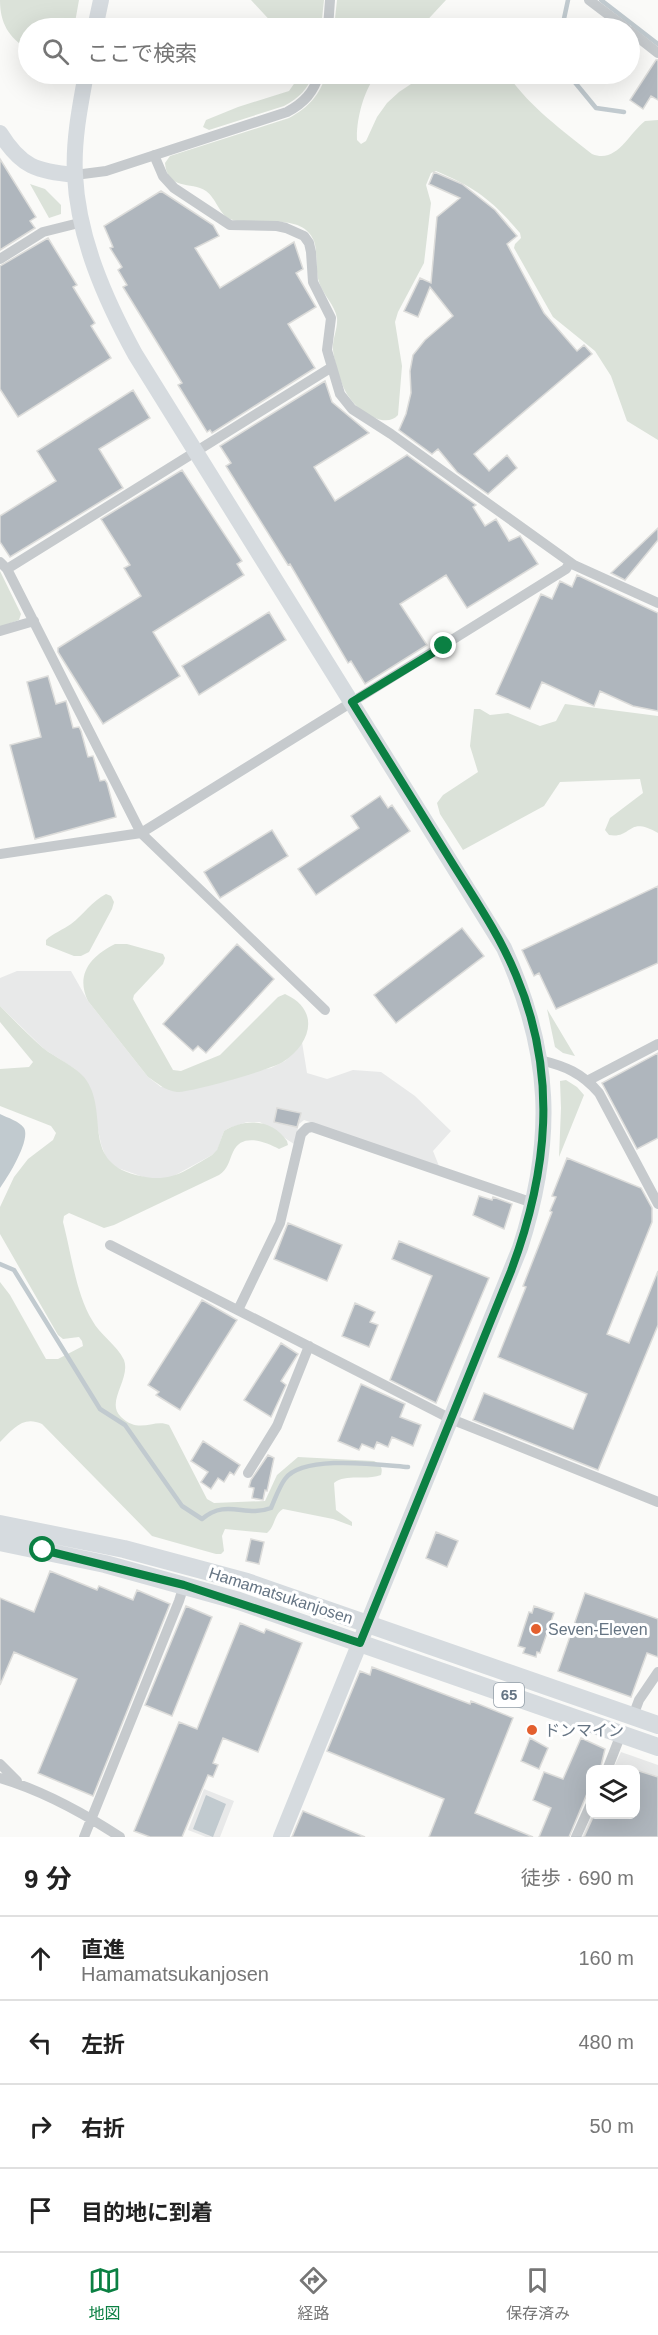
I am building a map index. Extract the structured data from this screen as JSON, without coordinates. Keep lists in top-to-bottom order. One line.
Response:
{"streets":{"main road":["Hamamatsukanjosen","65"]},"places":["Seven-Eleven","ドンマイン"],"page":{"search":"ここで検索","heading":["9 分","徒歩 · 690 m"],"list":[["直進","Hamamatsukanjosen","160 m"],["左折","480 m"],["右折","50 m"],"目的地に到着"],"nav":["地図","経路","保存済み"]}}
